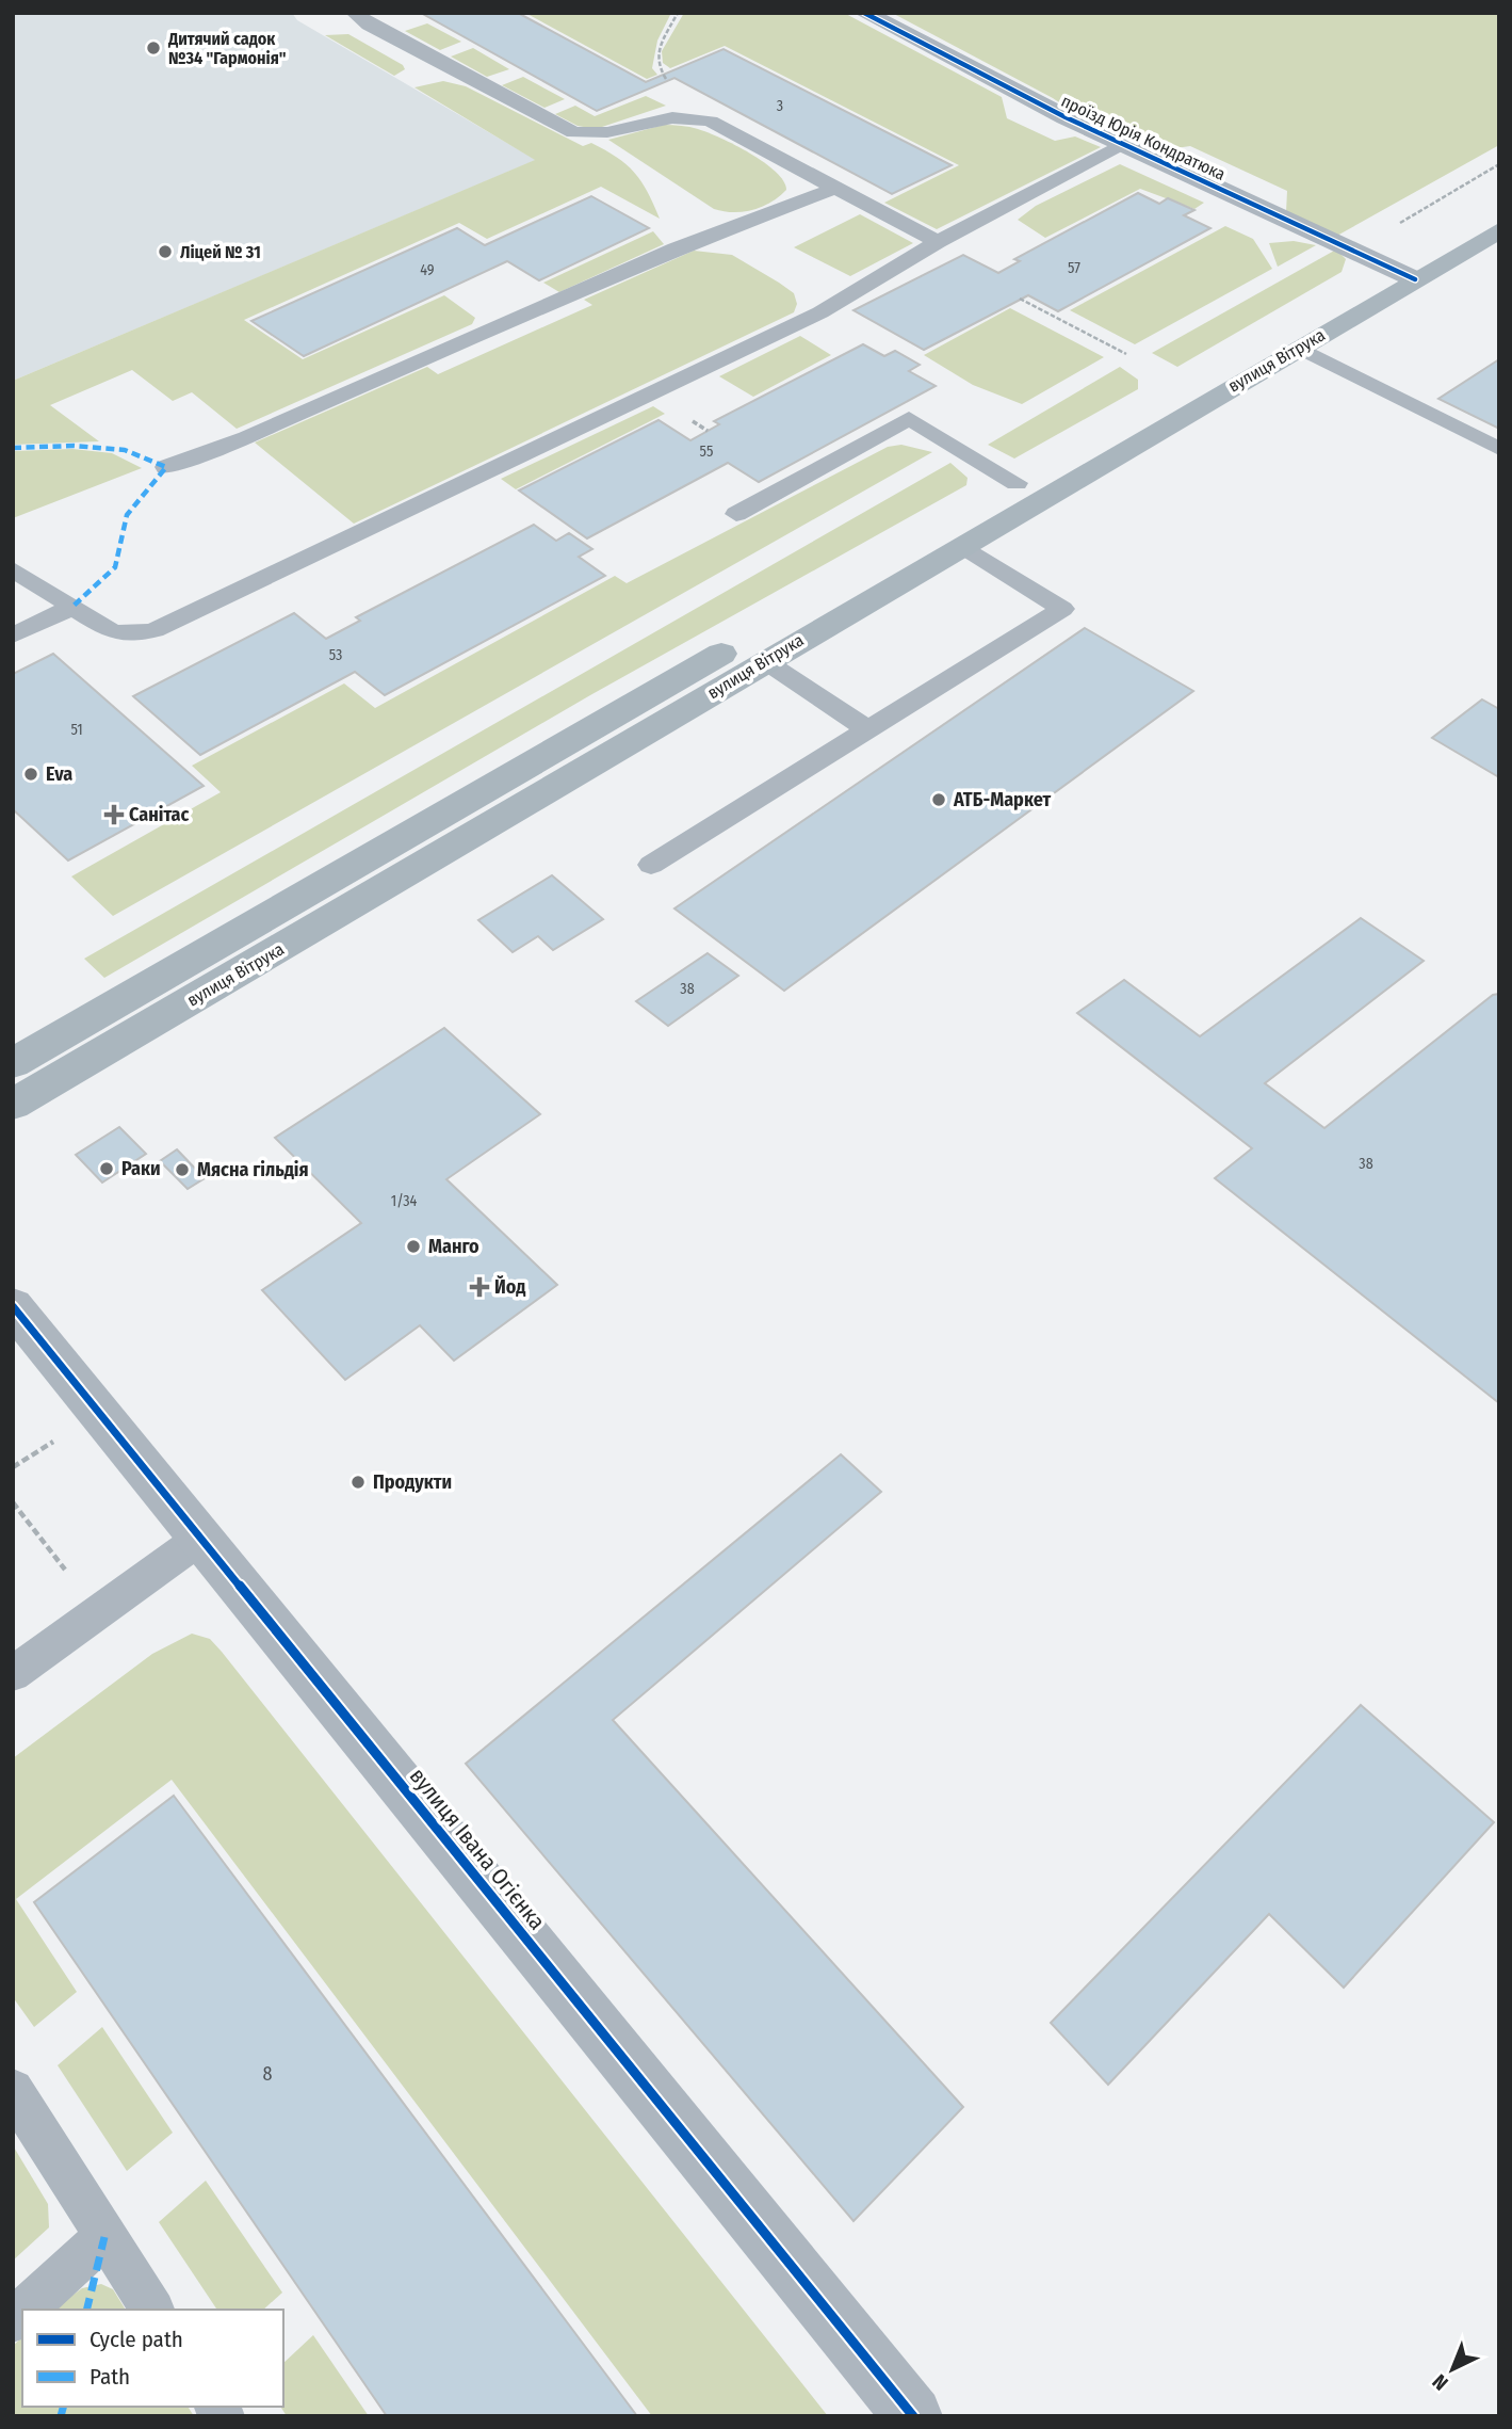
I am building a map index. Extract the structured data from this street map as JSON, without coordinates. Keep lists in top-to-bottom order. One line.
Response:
{"streets":{"main road":["вулиця Вітрука"],"street":["проїзд Юрія Кондратюка","вулиця Івана Огієнка"]},"crossings":[["проїзд Юрія Кондратюка","вулиця Вітрука"]],"places":{"other":["Дитячий садок №34 \"Гармонія\"","Ліцей № 31","Eva","АТБ-Маркет","Раки","Мясна гільдія","Манго","Продукти"],"health":["Санітас","Йод"]},"house_numbers":["3","57","49","55","53","51","38","38","1/34","8"],"legend":["Cycle path","Path"],"north":"bottom left"}
